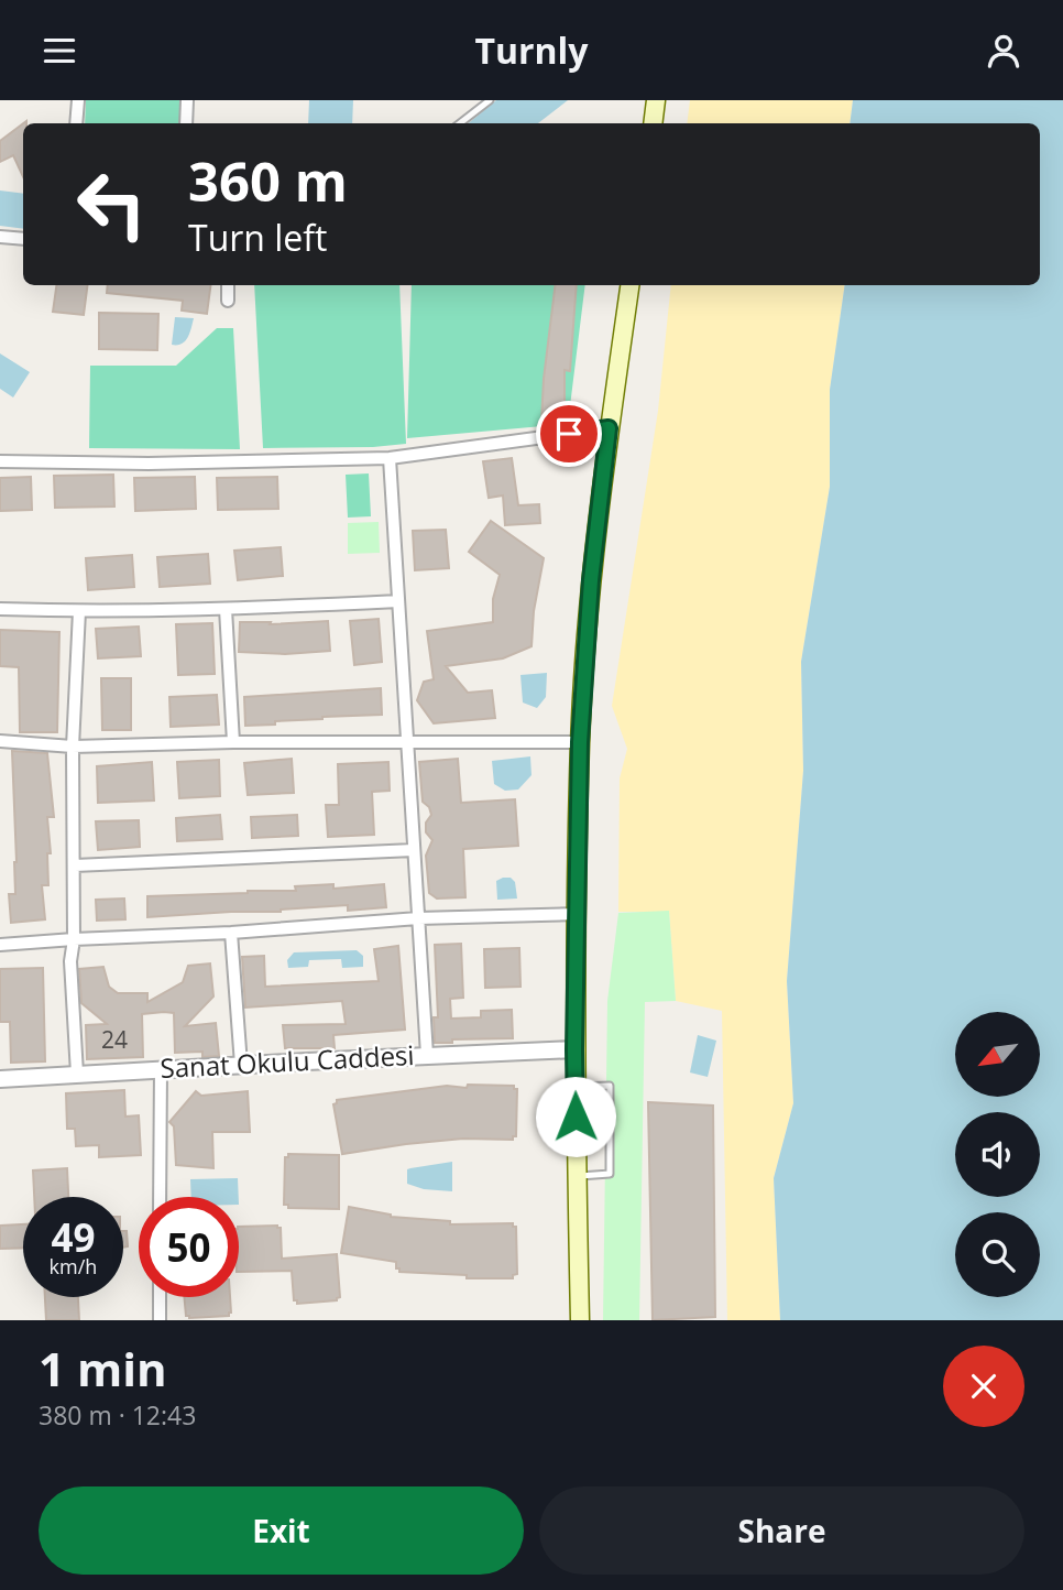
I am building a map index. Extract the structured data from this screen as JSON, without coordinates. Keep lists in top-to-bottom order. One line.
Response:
{"streets":{"street":["Sanat Okulu Caddesi"]},"house_numbers":["24"],"north":"bottom left","page":{"header":"Turnly","turn":["360 m","Turn left"],"speed":"49 km/h","limit":"50","heading":["1 min","380 m · 12:43"],"buttons":["Exit","Share"]}}
